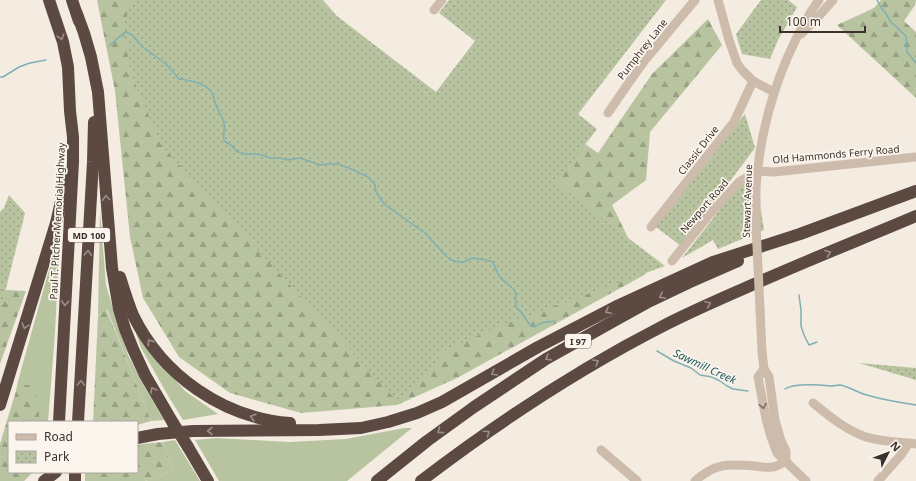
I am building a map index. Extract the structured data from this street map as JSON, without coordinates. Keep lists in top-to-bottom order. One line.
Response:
{"streets":{"highway":["Paul T. Pitcher Memorial Highway","MD 100","I 97"],"street":["Pumphrey Lane","Classic Drive","Old Hammonds Ferry Road","Stewart Avenue","Newport Road"]},"crossings":[["Old Hammonds Ferry Road","Stewart Avenue"],["Old Hammonds Ferry Road","Newport Road"],["Stewart Avenue","Newport Road"]],"water":["Sawmill Creek"],"legend":["Road","Park"],"scale_bar":"100 m","north":"top right"}
